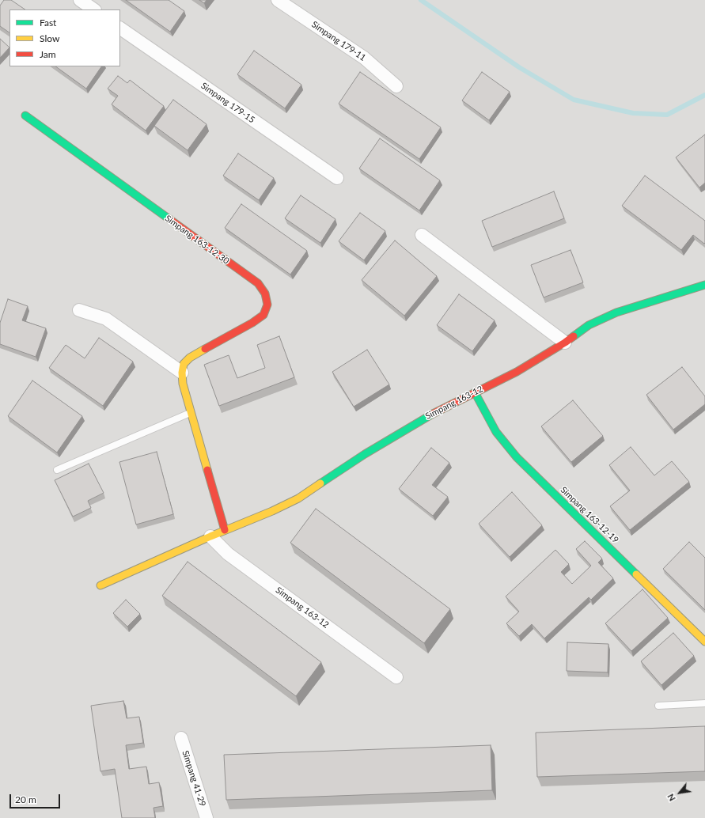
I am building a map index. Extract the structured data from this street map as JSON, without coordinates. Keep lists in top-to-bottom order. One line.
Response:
{"streets":{"street":["Simpang 179-11","Simpang 179-15","Simpang 163-12-30","Simpang 163-12","Simpang 163-12-19","Simpang 41-29"]},"crossings":[["Simpang 163-12","Simpang 163-12-19"]],"legend":["Fast","Slow","Jam"],"scale_bar":"20 m","north":"bottom left"}
